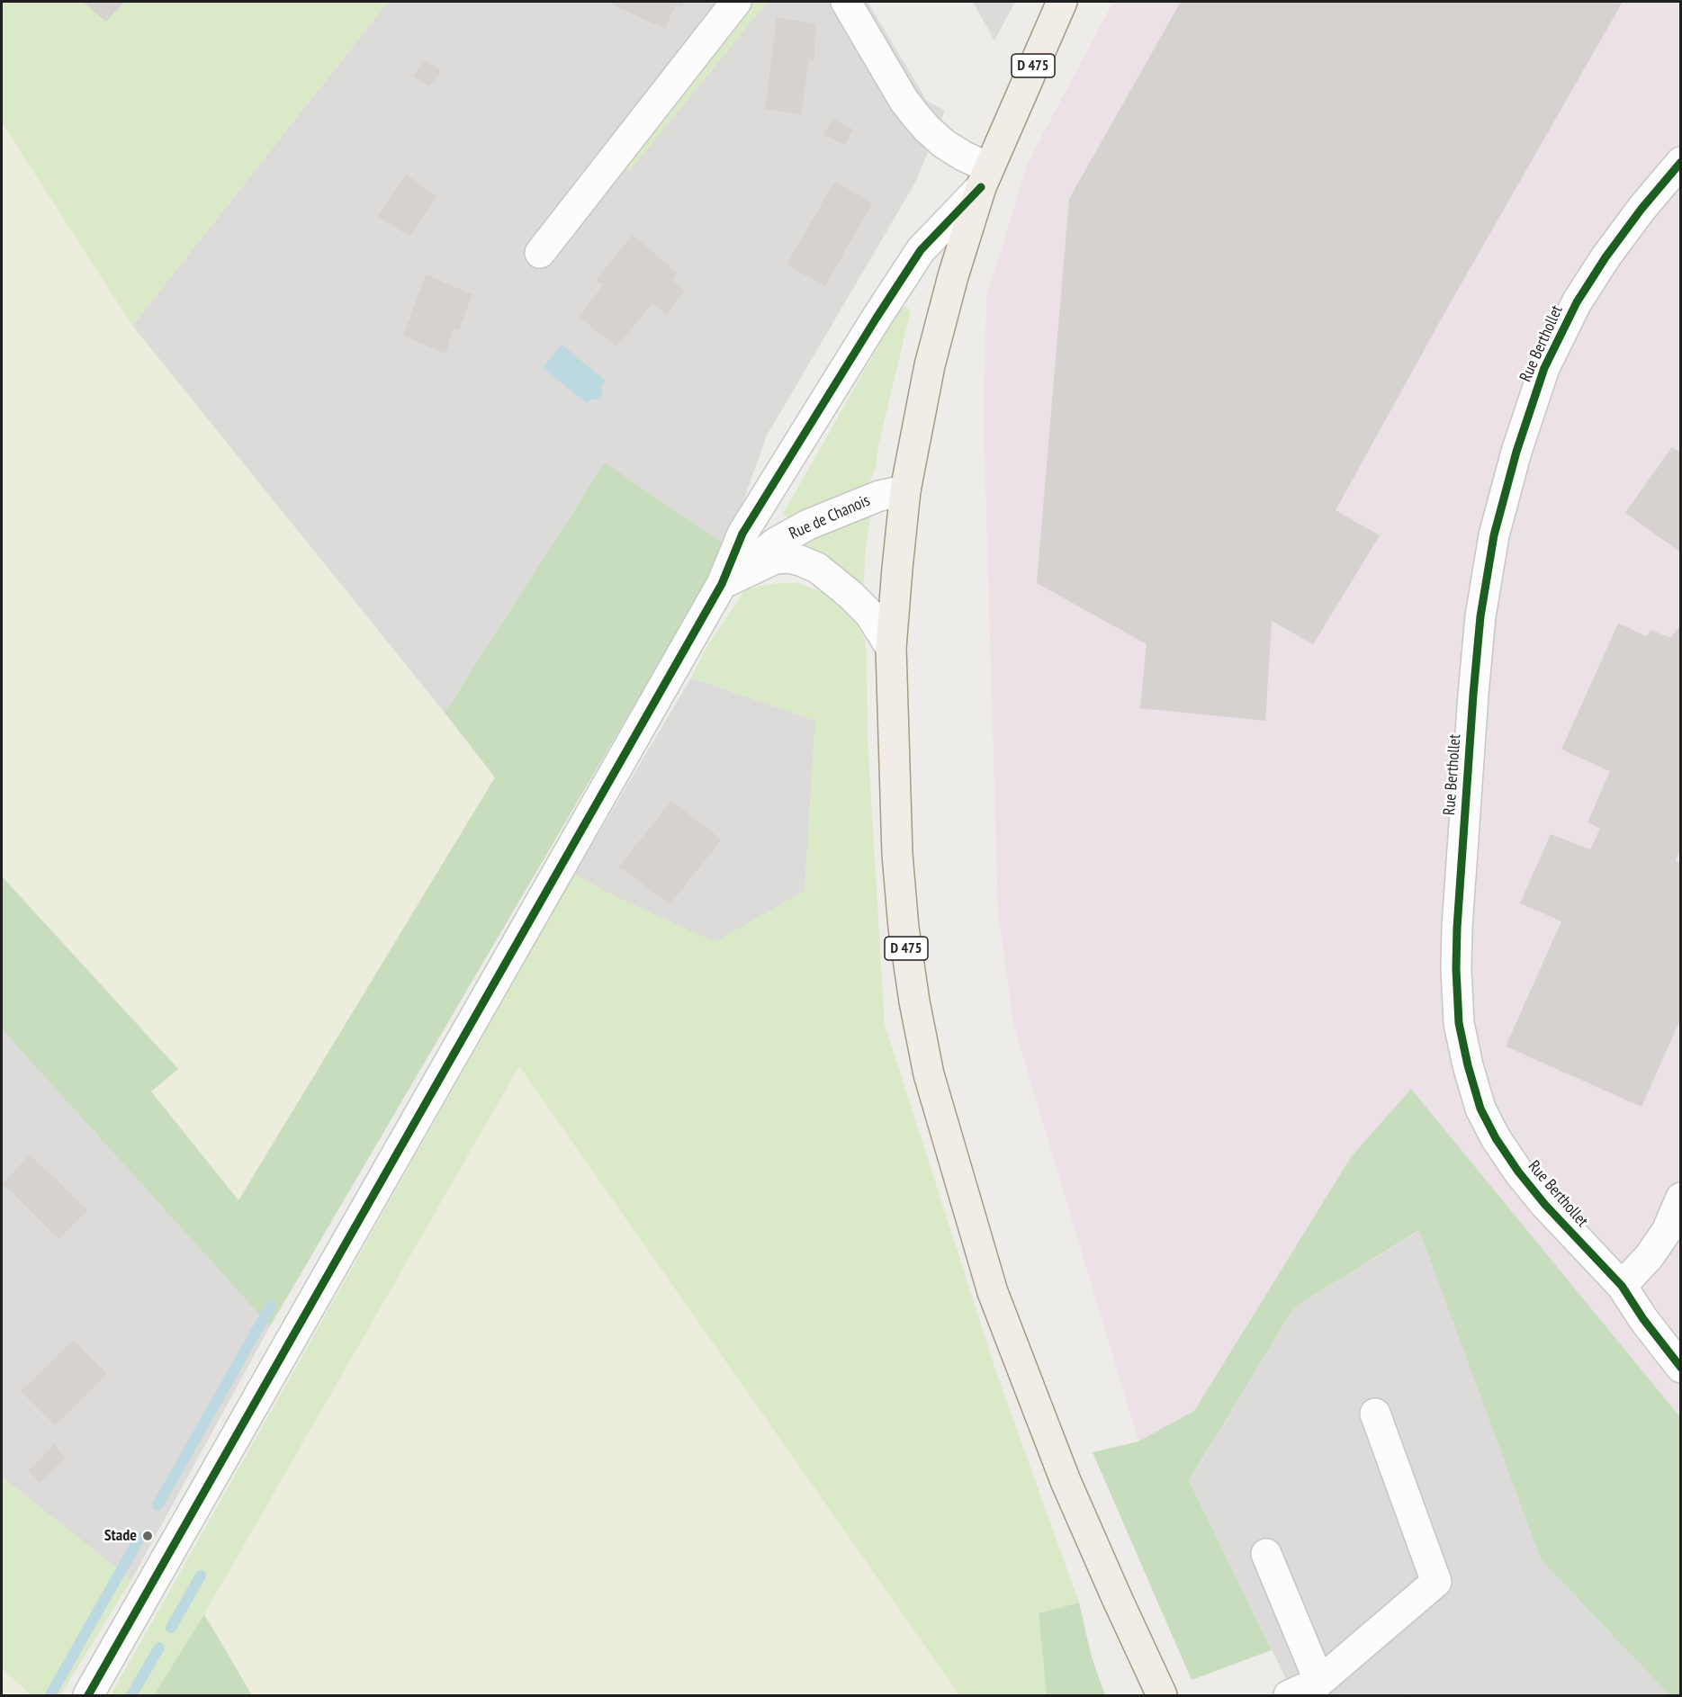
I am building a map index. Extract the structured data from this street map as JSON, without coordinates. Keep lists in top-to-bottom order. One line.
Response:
{"streets":{"main road":["D 475"],"street":["Rue Berthollet","Rue de Chanois"]},"crossings":[["D 475","Rue de Chanois"]],"places":["Stade"]}
